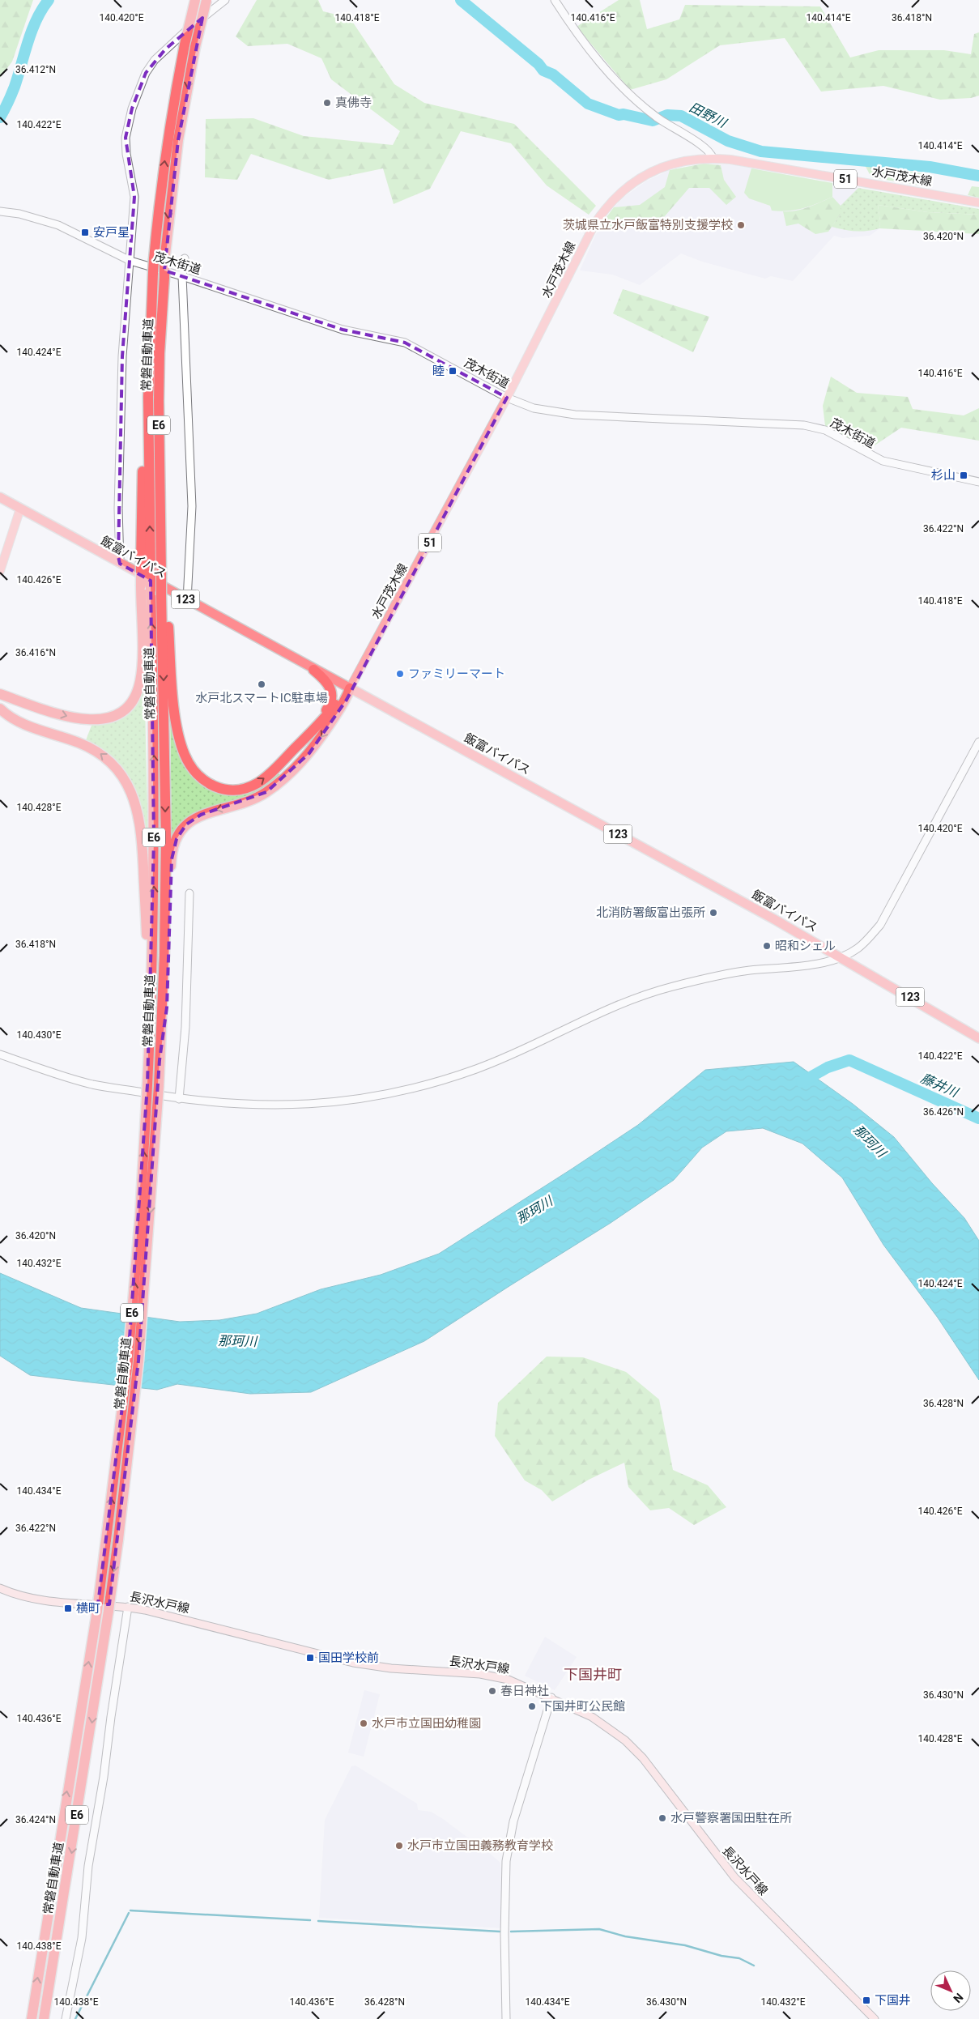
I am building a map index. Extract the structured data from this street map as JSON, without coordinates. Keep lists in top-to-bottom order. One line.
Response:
{"streets":{"highway":["常磐自動車道","E6","飯富バイパス","123"],"main road":["水戸茂木線","51","長沢水戸線"],"street":["茂木街道"]},"crossings":[["水戸茂木線","茂木街道"],["水戸茂木線","飯富バイパス"]],"districts":["下国井町"],"water":["田野川","藤井川","那珂川"],"places":{"other":["真佛寺","茨城県立水戸飯富特別支援学校","ファミリーマート","水戸北スマートIC駐車場","北消防署飯富出張所","昭和シェル","春日神社","下国井町公民館","水戸市立国田幼稚園","水戸警察署国田駐在所","水戸市立国田義務教育学校"],"transit":["安戸星","睦","杉山","横町","国田学校前","下国井"]},"north":"bottom right","coordinates":["140.416°E","140.414°E","140.420°E","140.418°E","36.418°N","36.412°N","140.422°E","36.420°N","140.424°E","36.422°N","140.426°E","36.416°N","140.428°E","140.430°E","36.426°N","140.432°E","36.428°N","140.434°E","36.430°N","140.436°E","36.424°N","140.438°E"]}
